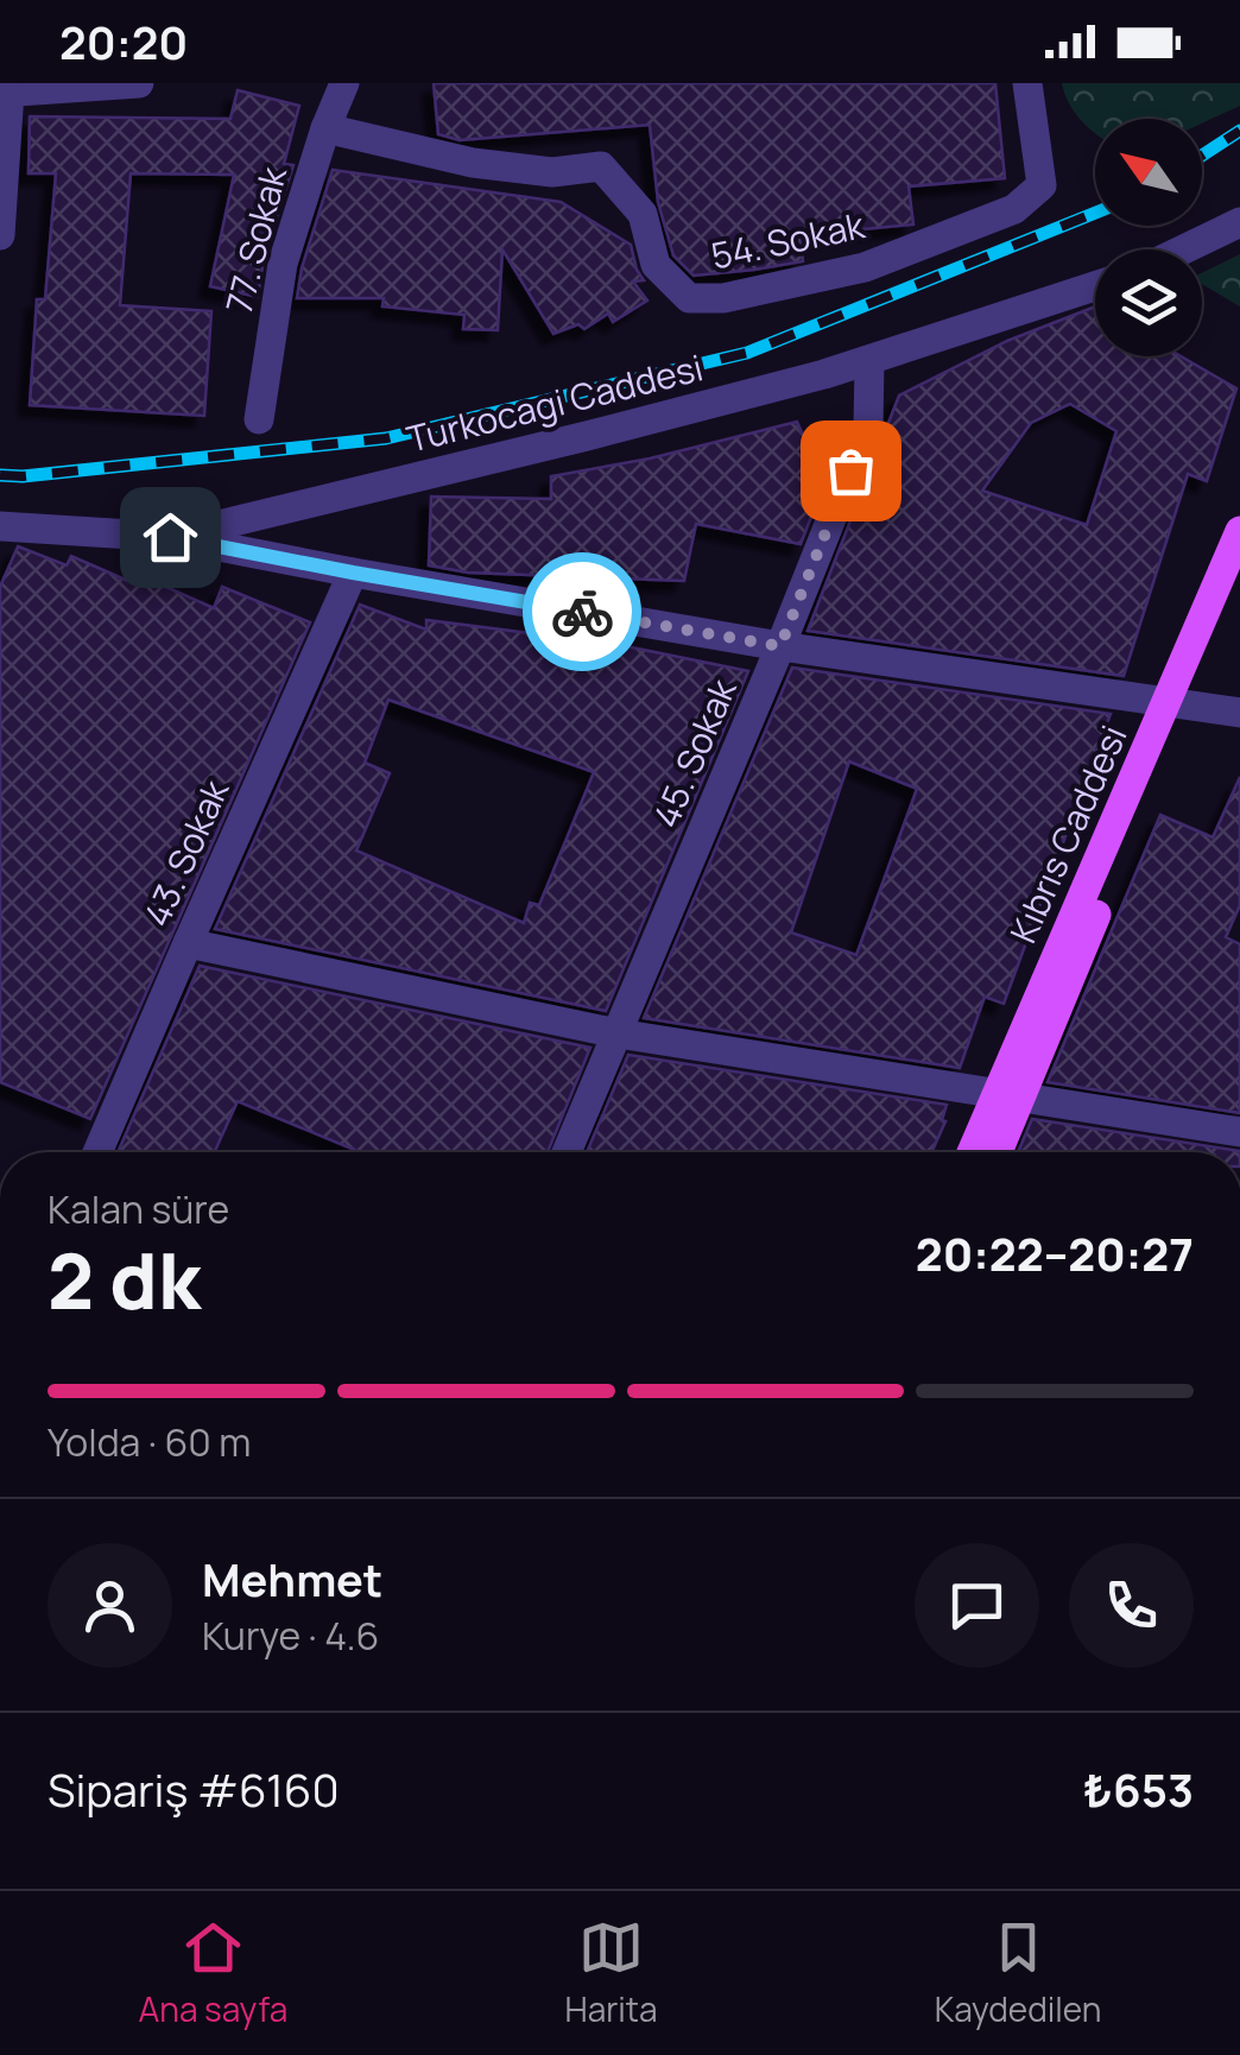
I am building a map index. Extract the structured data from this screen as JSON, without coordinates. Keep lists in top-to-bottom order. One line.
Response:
{"streets":{"main road":["Kıbrıs Caddesi"],"street":["77. Sokak","54. Sokak","Turkocagi Caddesi","45. Sokak","43. Sokak"]},"crossings":[["77. Sokak","54. Sokak"],["Turkocagi Caddesi","45. Sokak"]],"north":"top left","page":{"status":"20:20","heading":["2 dk","Kalan süre","20:22–20:27"],"panel":["Mehmet","Kurye · 4.6","Sipariş #6160","₺653"],"bar":"Yolda · 60 m","tabs":["Ana sayfa","Harita","Kaydedilen"]}}
